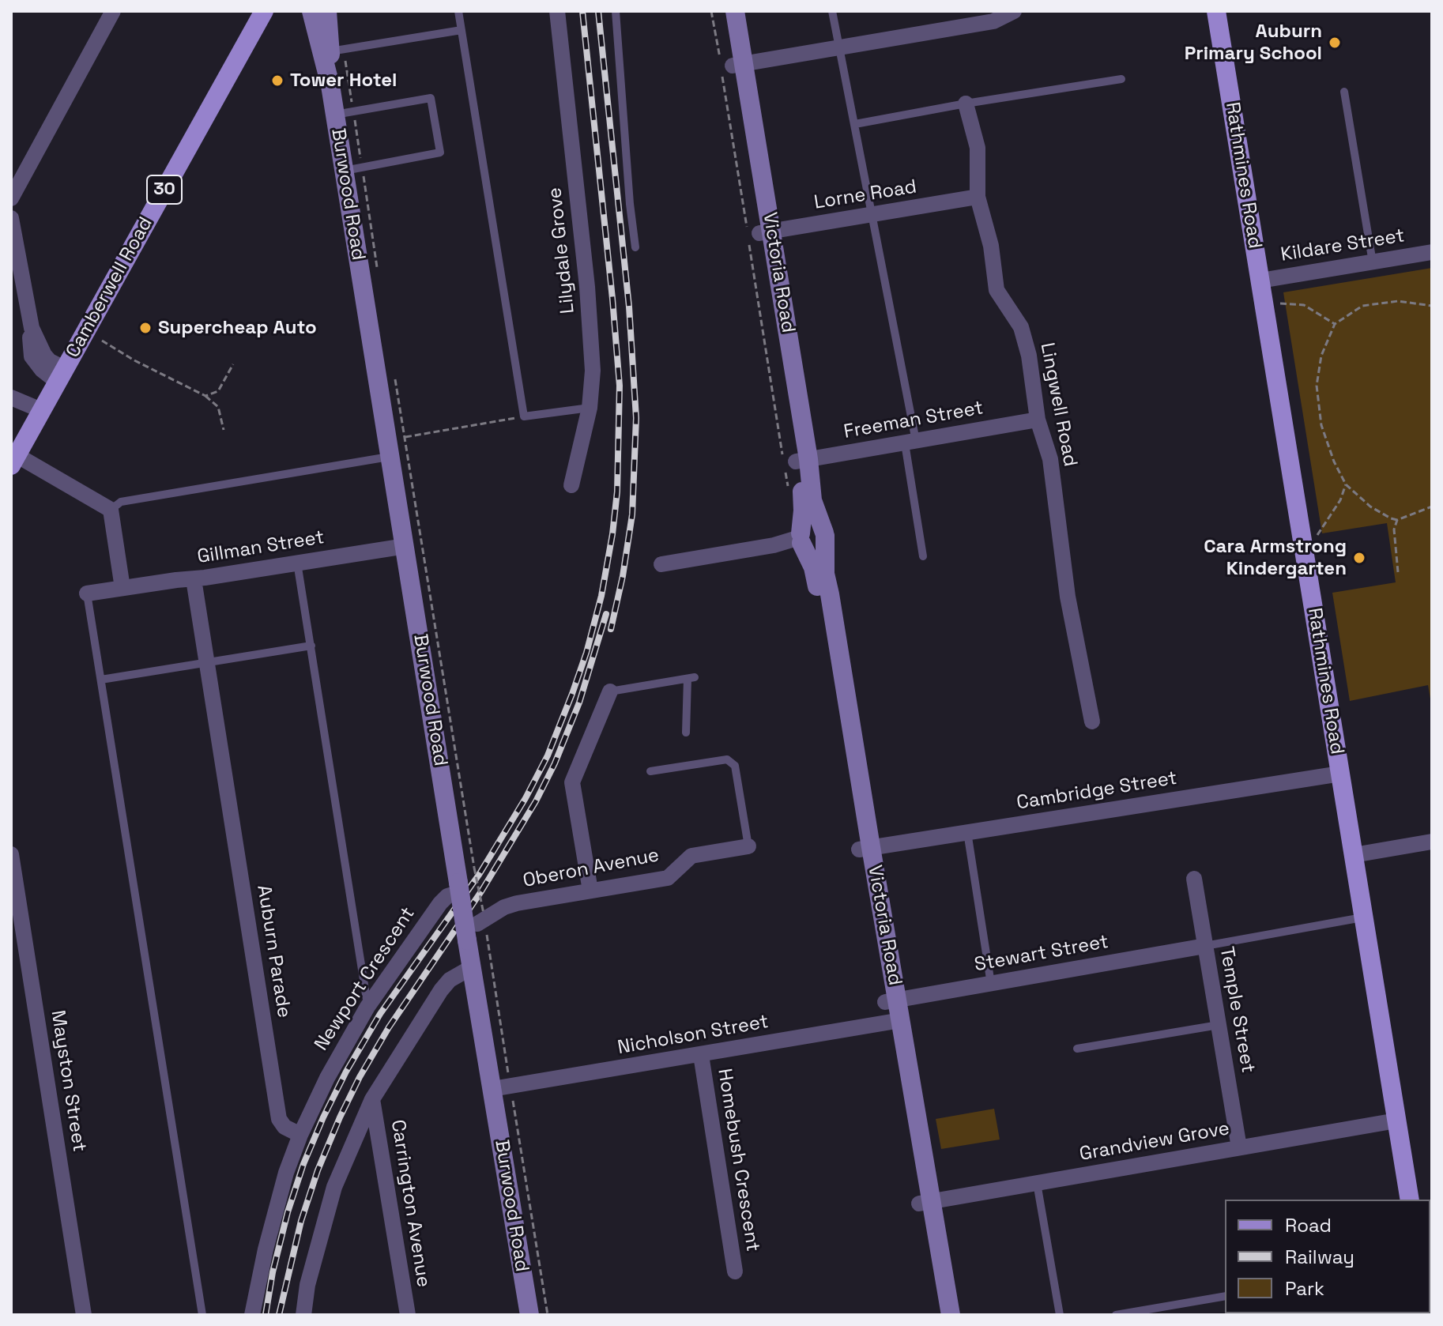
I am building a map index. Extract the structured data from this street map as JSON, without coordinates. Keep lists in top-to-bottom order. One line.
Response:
{"streets":{"main road":["Rathmines Road","30","Camberwell Road"],"street":["Burwood Road","Lorne Road","Kildare Street","Lilydale Grove","Victoria Road","Lingwell Road","Freeman Street","Gillman Street","Cambridge Street","Oberon Avenue","Auburn Parade","Stewart Street","Newport Crescent","Temple Street","Nicholson Street","Mayston Street","Grandview Grove","Homebush Crescent","Carrington Avenue"]},"crossings":[["Rathmines Road","Kildare Street"],["Rathmines Road","Cambridge Street"],["Rathmines Road","Grandview Grove"],["Burwood Road","Gillman Street"],["Burwood Road","Oberon Avenue"],["Burwood Road","Newport Crescent"],["Burwood Road","Nicholson Street"],["Lorne Road","Victoria Road"],["Lorne Road","Lingwell Road"],["Victoria Road","Freeman Street"],["Victoria Road","Cambridge Street"],["Victoria Road","Stewart Street"],["Victoria Road","Nicholson Street"],["Victoria Road","Grandview Grove"],["Lingwell Road","Freeman Street"],["Gillman Street","Auburn Parade"],["Auburn Parade","Newport Crescent"],["Stewart Street","Temple Street"],["Temple Street","Grandview Grove"],["Nicholson Street","Homebush Crescent"]],"places":["Auburn Primary School","Tower Hotel","Supercheap Auto","Cara Armstrong Kindergarten"],"legend":["Road","Railway","Park"]}
